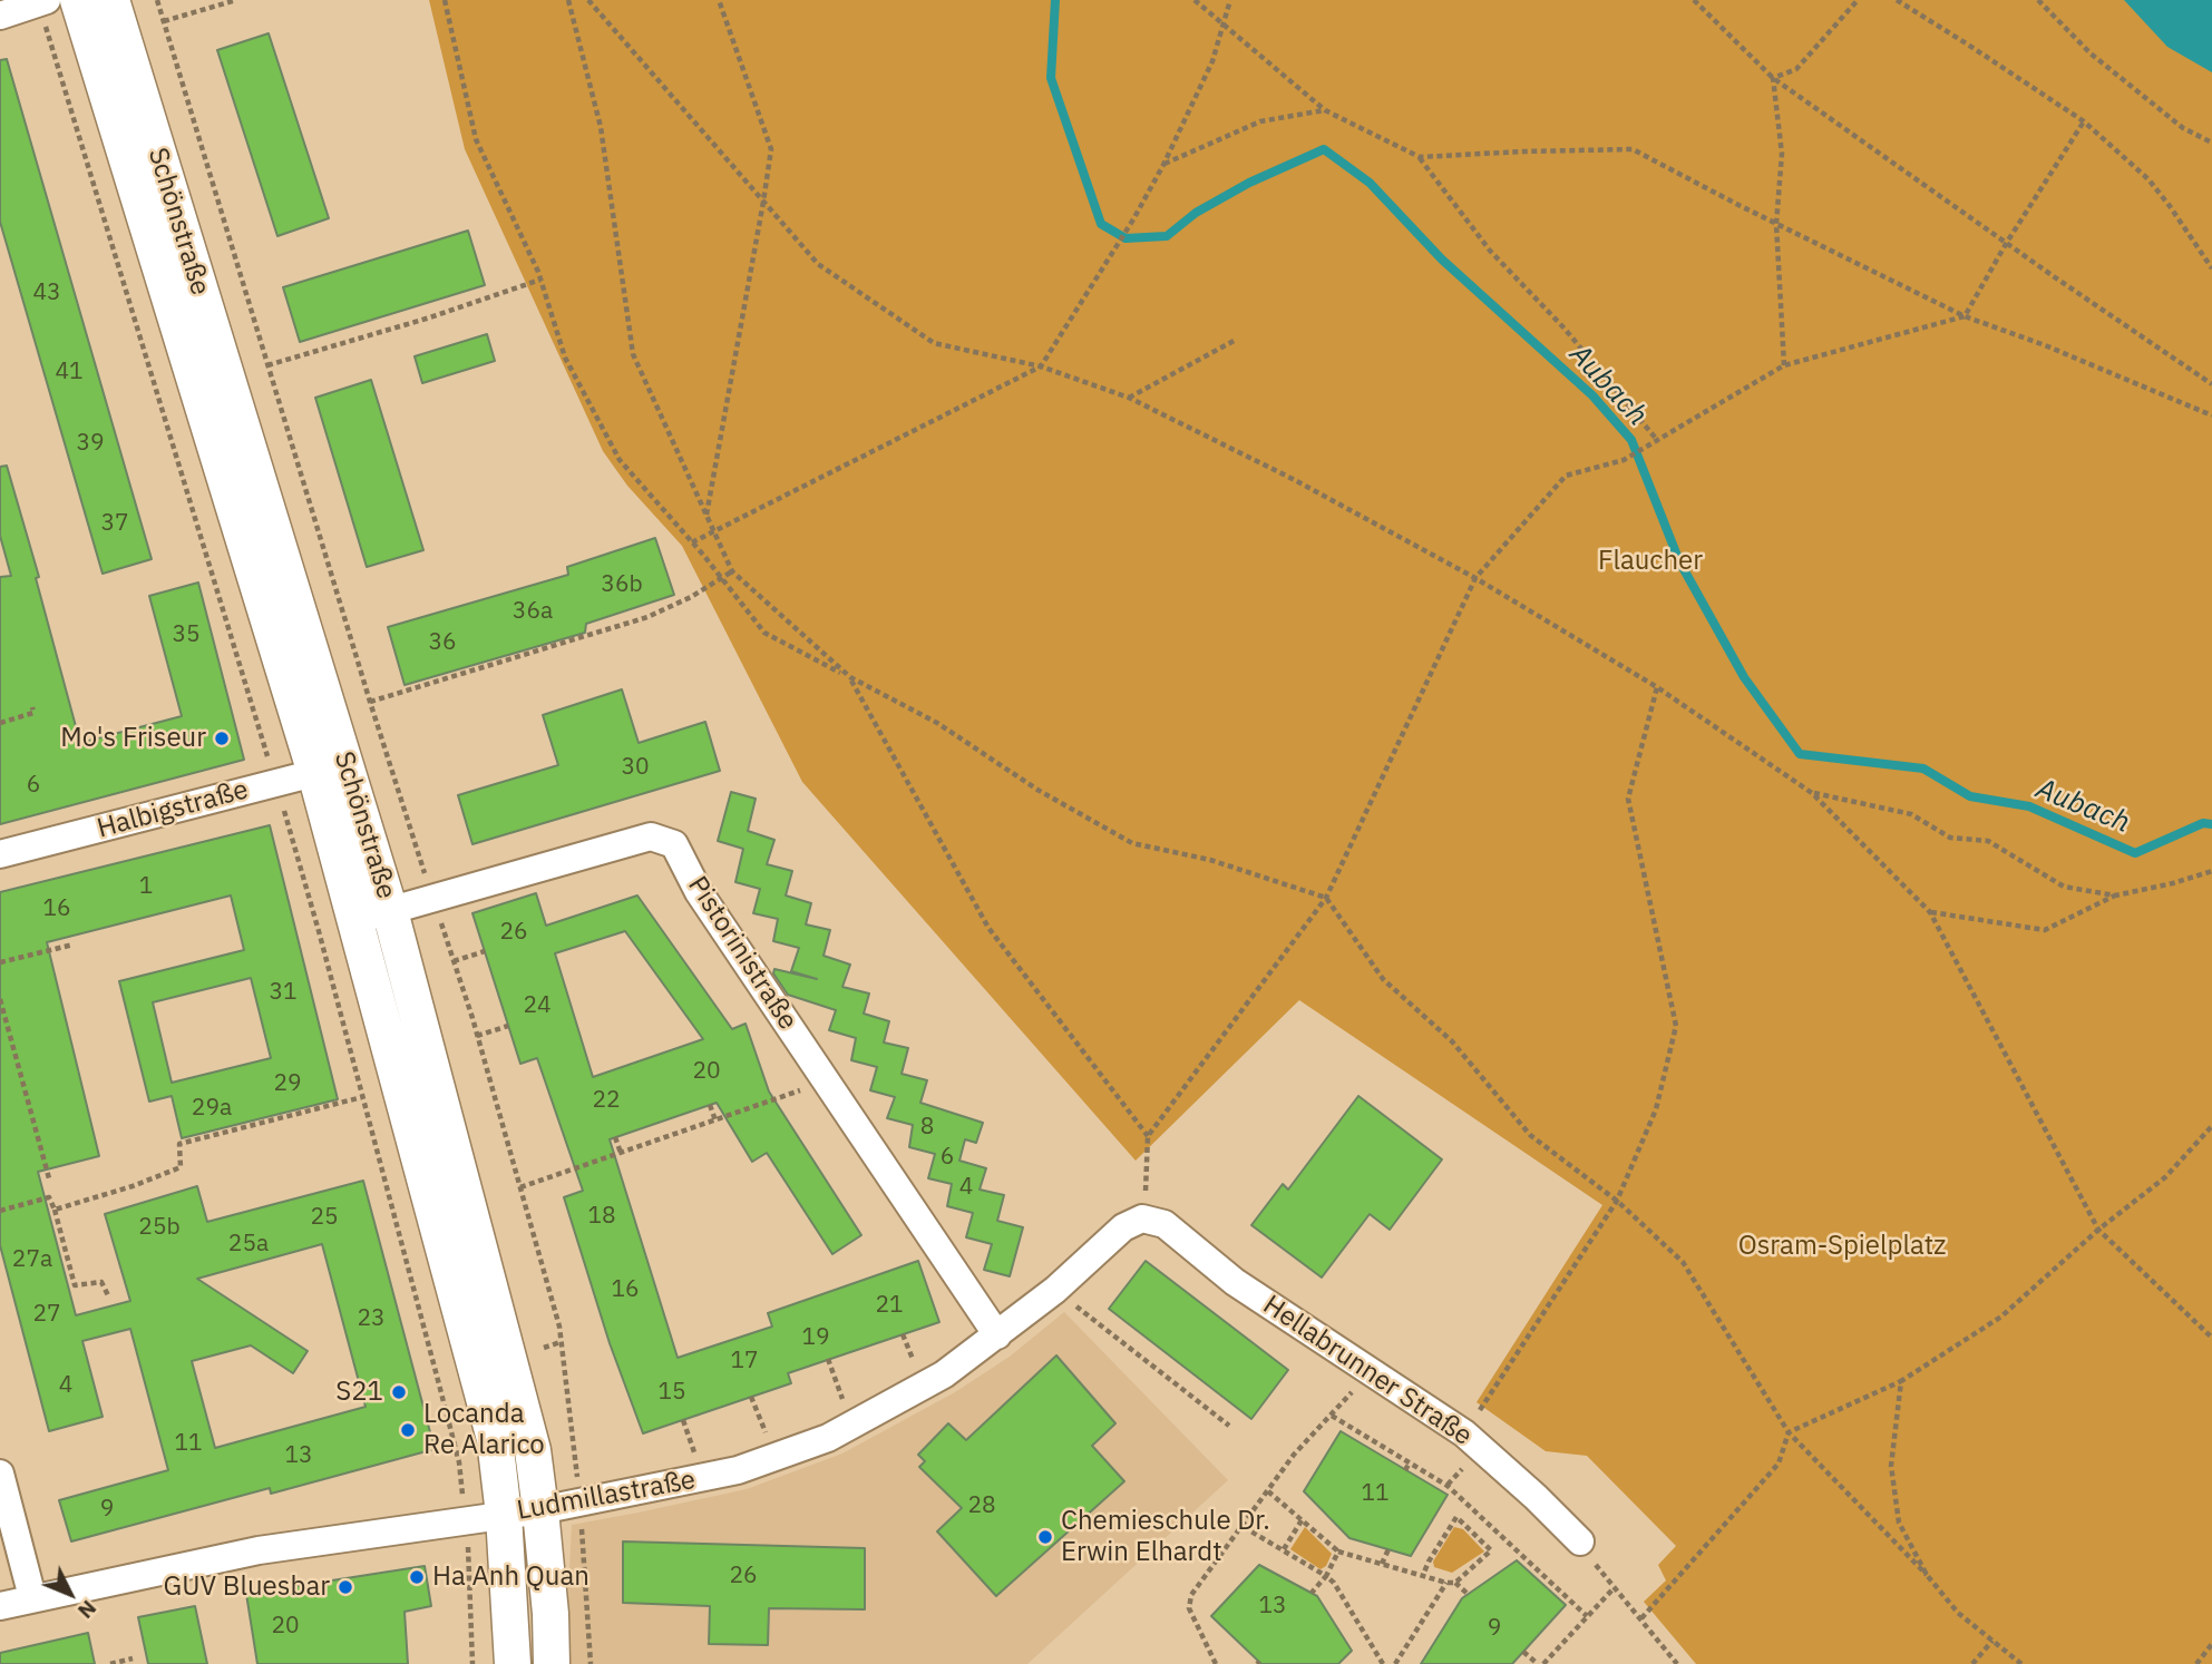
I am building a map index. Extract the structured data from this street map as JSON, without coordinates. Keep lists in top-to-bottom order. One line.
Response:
{"streets":{"street":["Schönstraße","Halbigstraße","Pistorinistraße","Hellabrunner Straße","Ludmillastraße"]},"crossings":[["Schönstraße","Halbigstraße"],["Schönstraße","Pistorinistraße"],["Schönstraße","Ludmillastraße"],["Pistorinistraße","Ludmillastraße"],["Hellabrunner Straße","Ludmillastraße"]],"water":["Aubach"],"parks":["Flaucher","Osram-Spielplatz"],"places":["Mo's Friseur","S21","Locanda Re Alarico","Chemieschule Dr. Erwin Elhardt","Ha Anh Quan","GUV Bluesbar"],"house_numbers":["43","41","39","37","36b","36a","35","36","30","6","1","16","26","31","24","20","29","22","29a","8","6","4","18","25","25b","25a","27a","16","21","27","23","19","17","4","15","11","13","11","28","9","26","13","20","9"],"north":"bottom right"}
